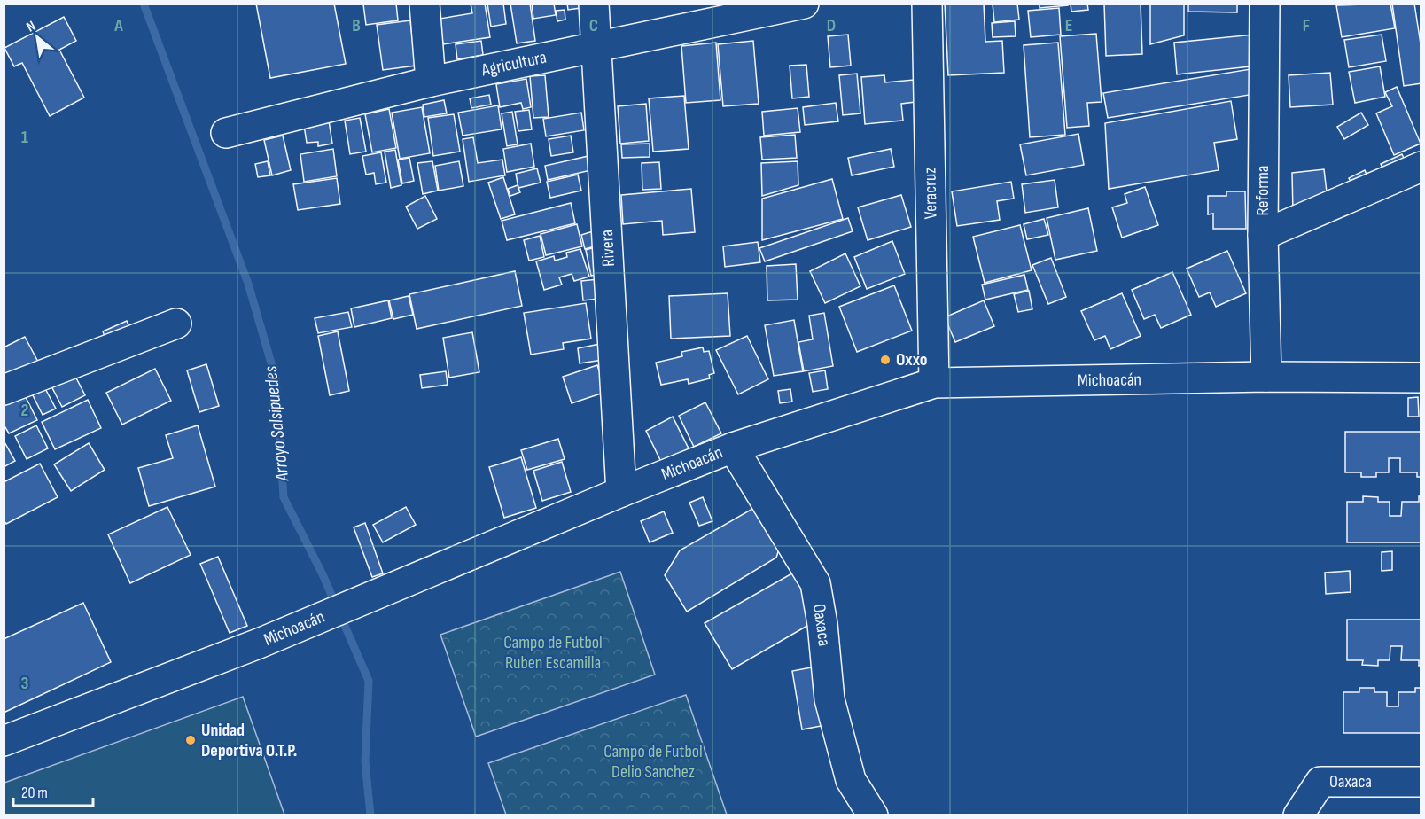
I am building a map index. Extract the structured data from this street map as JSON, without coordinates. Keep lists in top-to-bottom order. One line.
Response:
{"streets":{"street":["Agricultura","Reforma","Veracruz","Rivera","Michoacán","Oaxaca"]},"crossings":[["Agricultura","Rivera"],["Reforma","Michoacán"],["Veracruz","Michoacán"],["Rivera","Michoacán"],["Michoacán","Oaxaca"]],"water":["Arroyo Salsipuedes"],"parks":["Campo de Futbol Ruben Escamilla","Campo de Futbol Delio Sanchez"],"places":["Oxxo","Unidad Deportiva O.T.P."],"scale_bar":"20 m","north":"top left","grid":{"columns":["A","B","C","D","E","F"],"rows":["1","2","3"]}}
